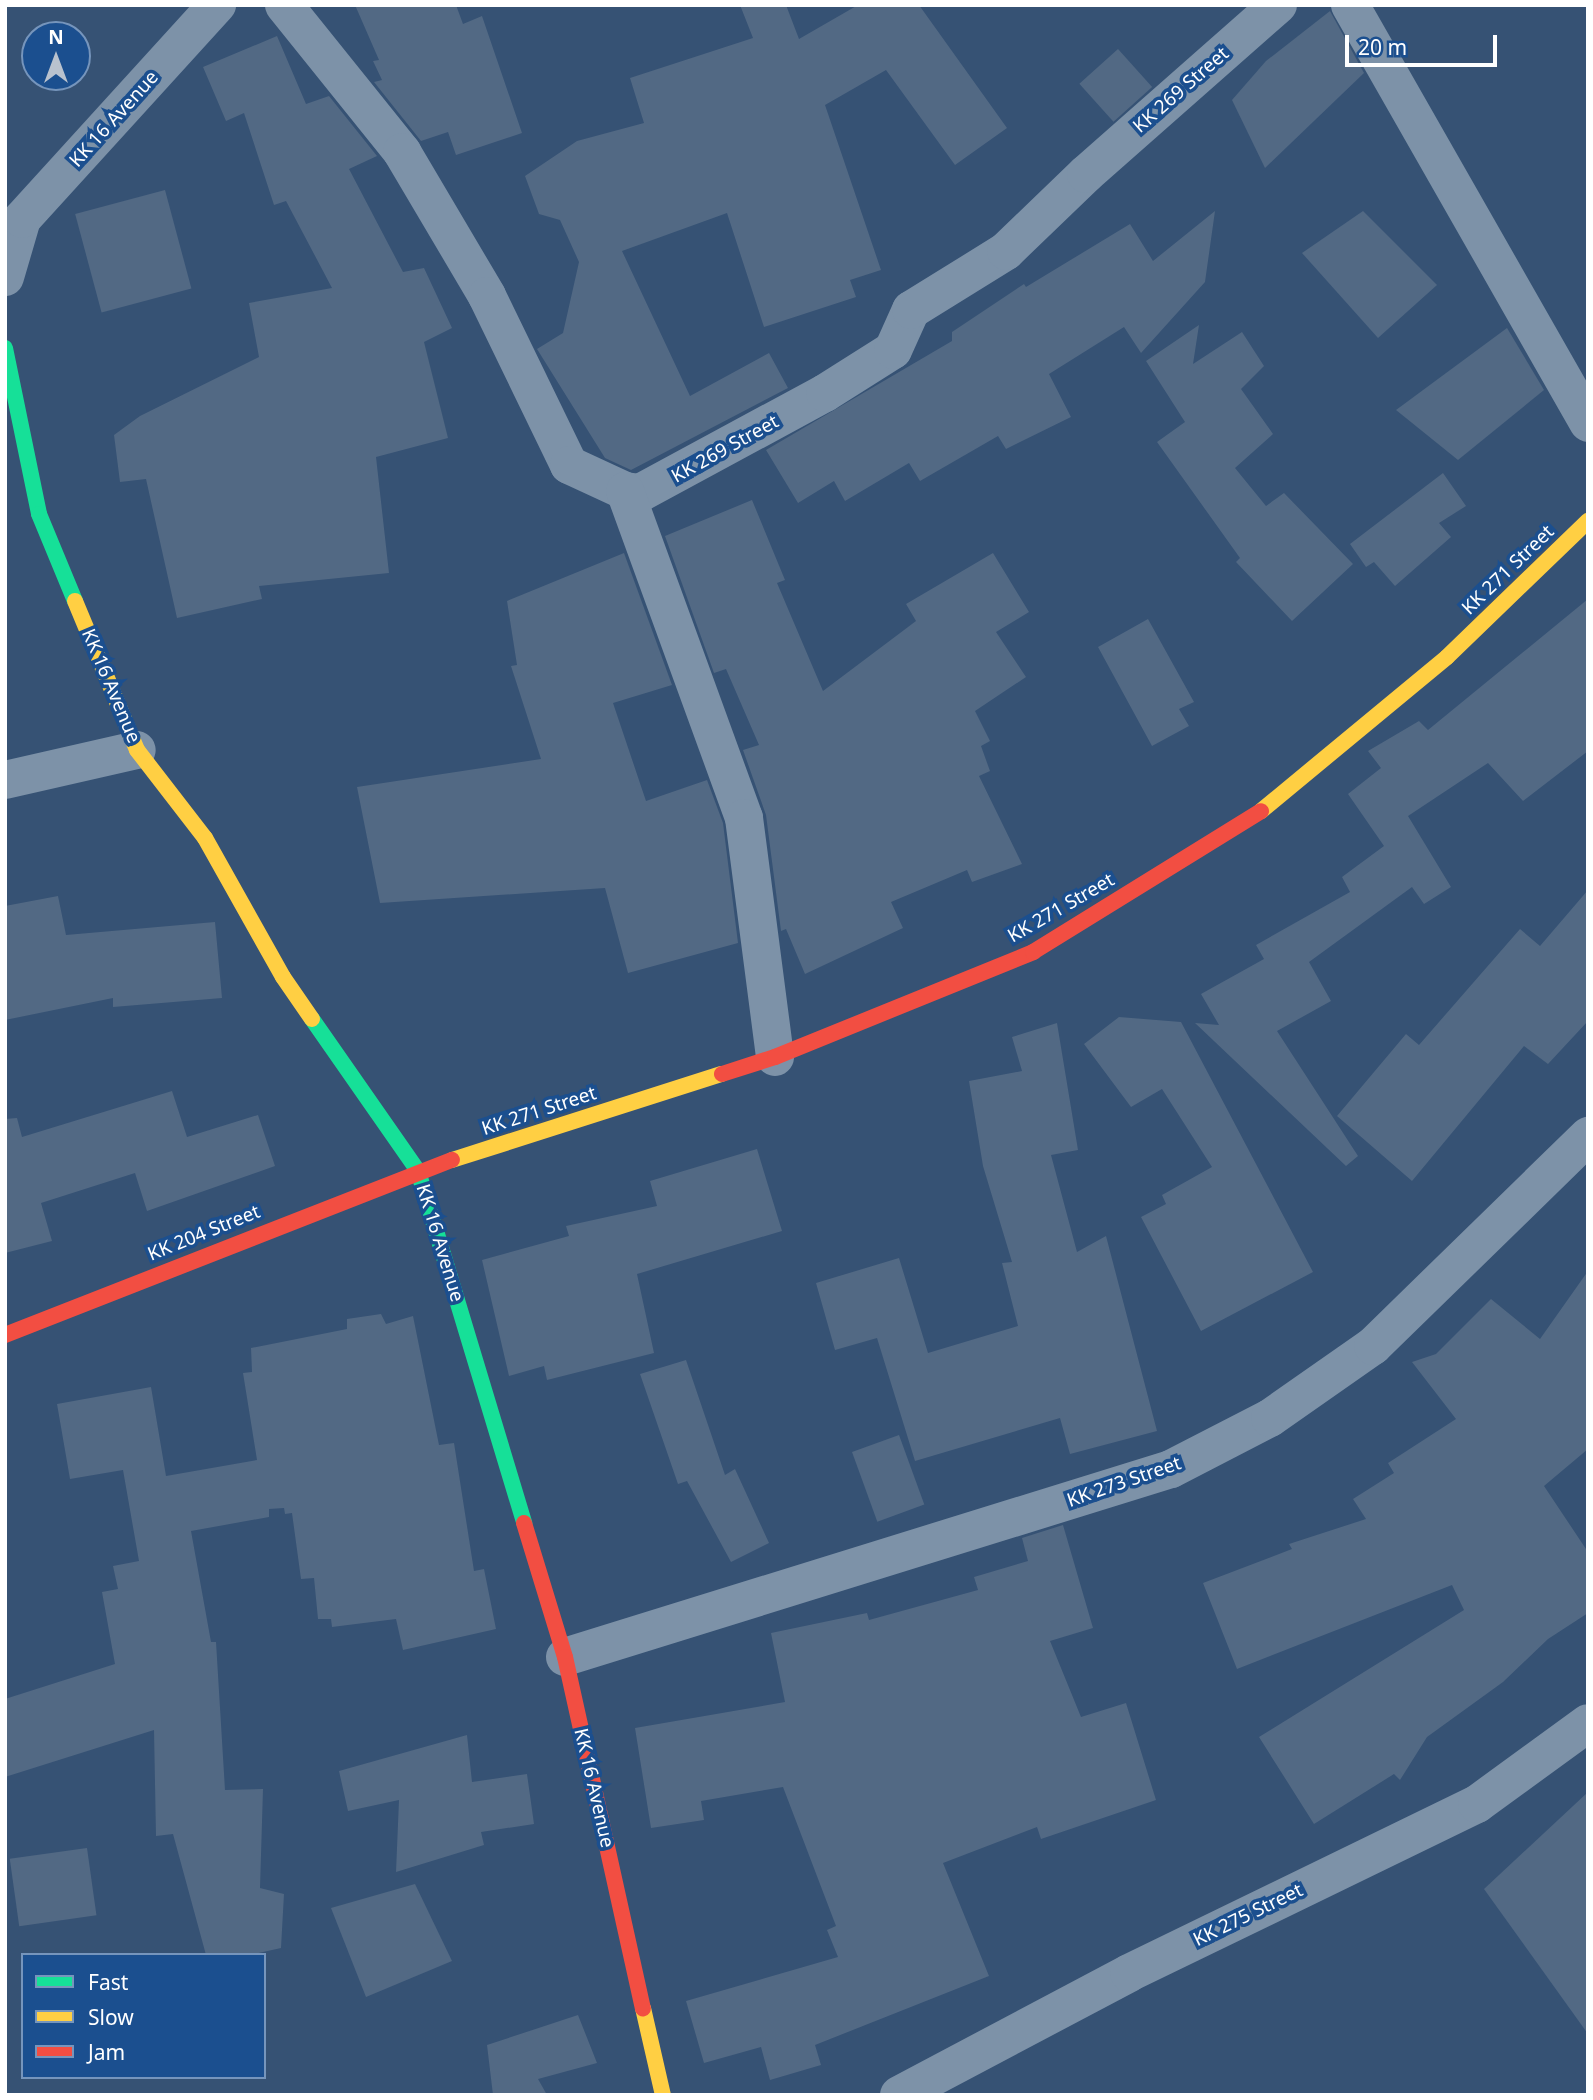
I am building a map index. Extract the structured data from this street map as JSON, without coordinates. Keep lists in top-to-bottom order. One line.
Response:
{"streets":{"street":["KK 269 Street","KK 16 Avenue","KK 271 Street","KK 204 Street","KK 273 Street","KK 275 Street"]},"crossings":[["KK 16 Avenue","KK 271 Street"],["KK 16 Avenue","KK 204 Street"],["KK 16 Avenue","KK 273 Street"],["KK 271 Street","KK 204 Street"]],"legend":["Fast","Slow","Jam"],"scale_bar":"20 m","north":"top"}
